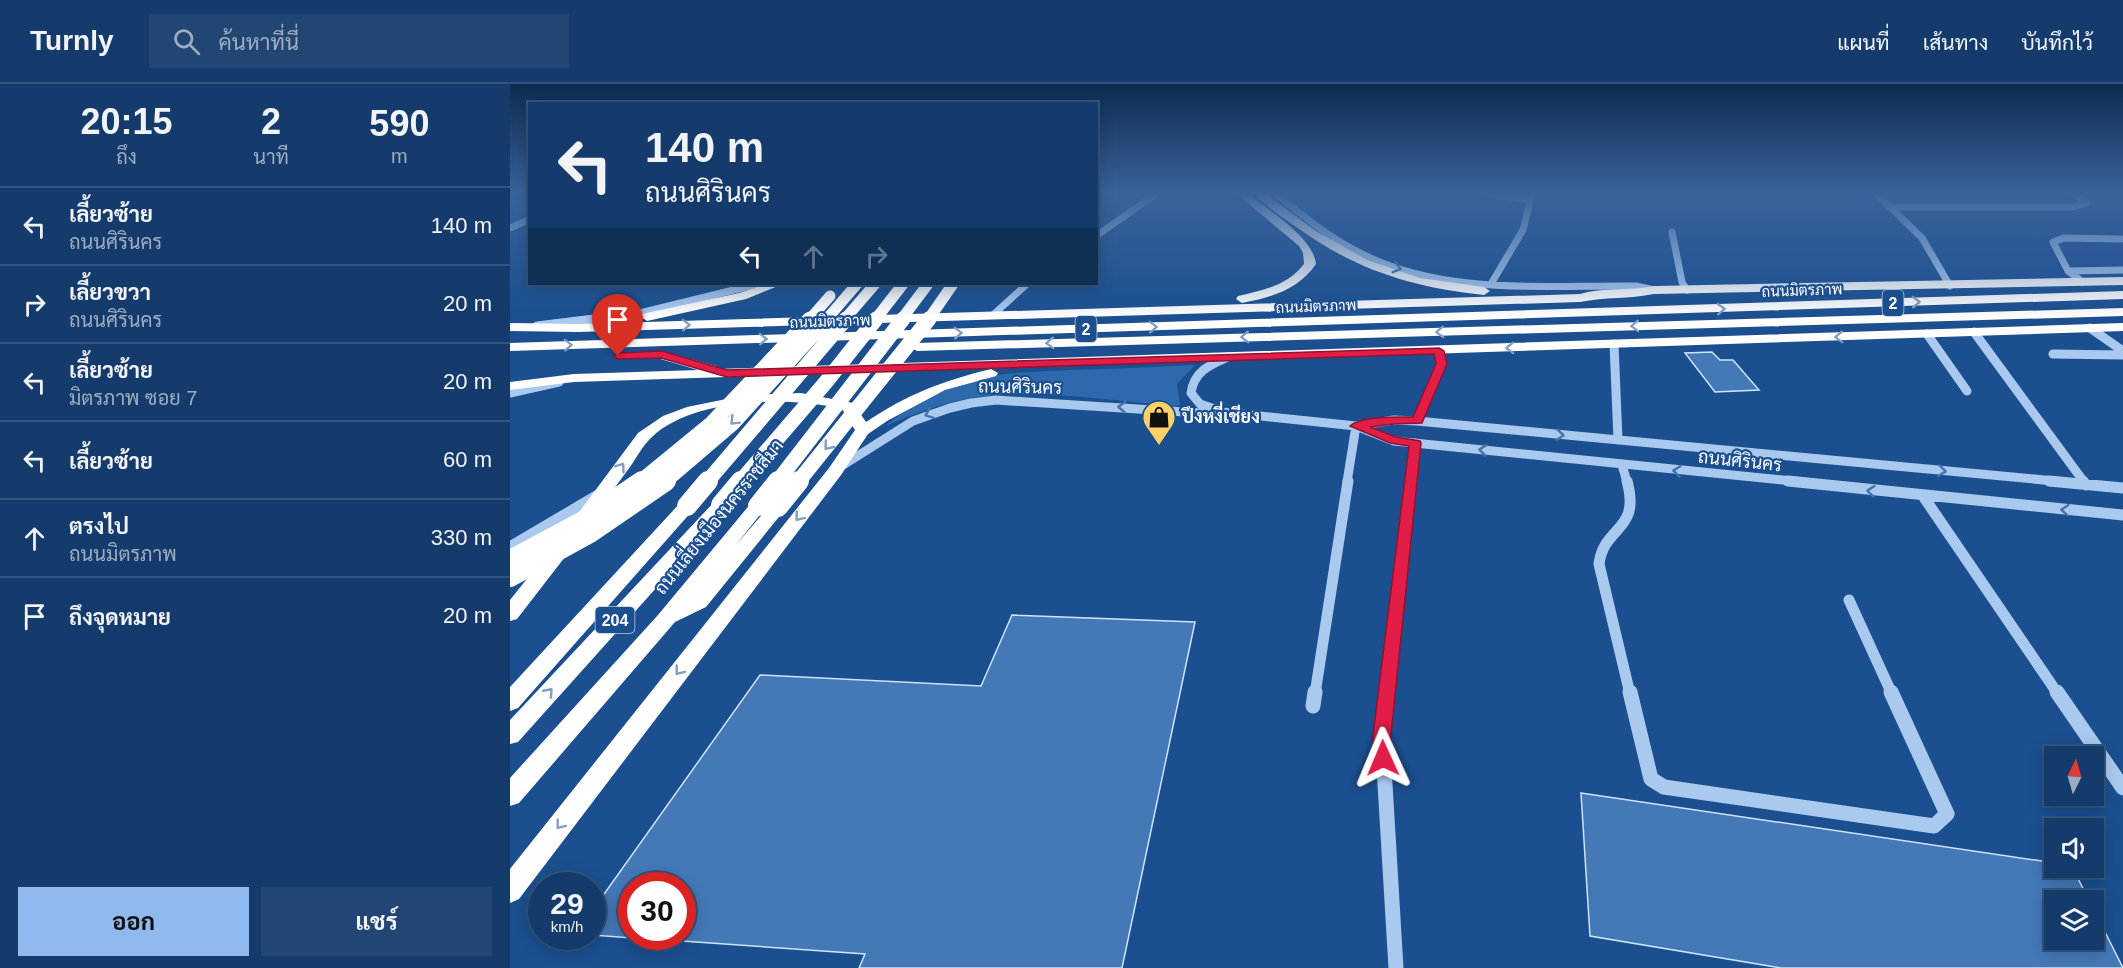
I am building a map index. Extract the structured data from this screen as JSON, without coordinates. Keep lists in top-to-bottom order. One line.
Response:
{"streets":{"highway":["ถนนมิตรภาพ","2","ถนนเลี่ยงเมืองนครราชสีมา","204"],"street":["ถนนศิรินคร"]},"places":{"shop":["ปึงหงี่เชียง"]},"north":"top","page":{"header":"Turnly","search":"ค้นหาที่นี่","nav":["แผนที่","เส้นทาง","บันทึกไว้"],"eta":["20:15","ถึง","2","นาที","590","m"],"turn":["140 m","ถนนศิรินคร"],"list":[{"name":"เลี้ยวซ้าย","note":"ถนนศิรินคร","value":"140 m"},{"name":"เลี้ยวขวา","note":"ถนนศิรินคร","value":"20 m"},{"name":"เลี้ยวซ้าย","note":"มิตรภาพ ซอย 7","value":"20 m"},{"name":"เลี้ยวซ้าย","value":"60 m"},{"name":"ตรงไป","note":"ถนนมิตรภาพ","value":"330 m"},{"name":"ถึงจุดหมาย","value":"20 m"}],"speed":"29 km/h","limit":"30","buttons":["ออก","แชร์"]}}
